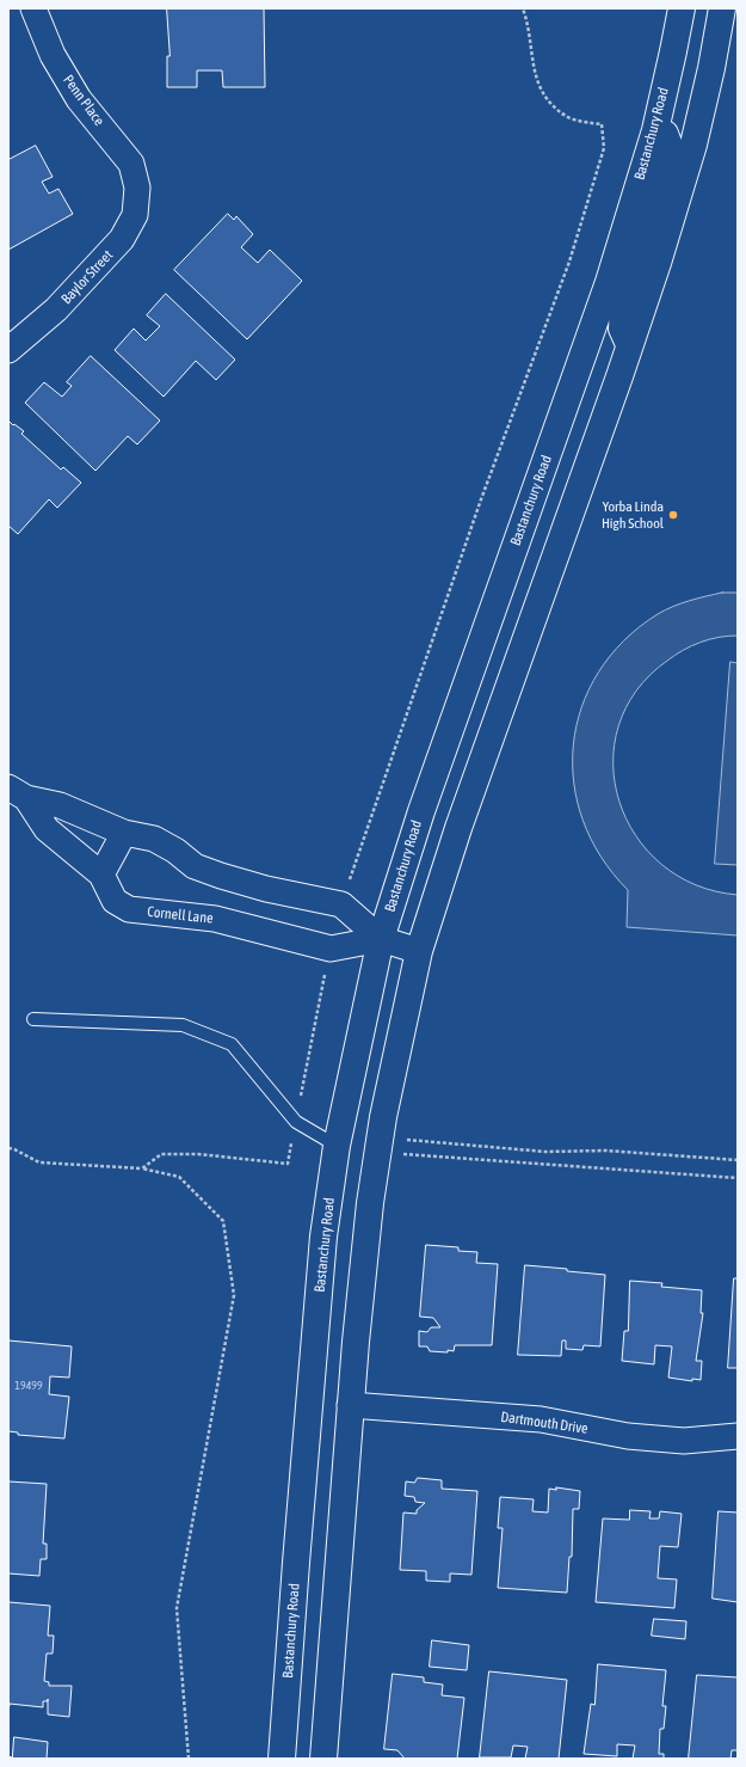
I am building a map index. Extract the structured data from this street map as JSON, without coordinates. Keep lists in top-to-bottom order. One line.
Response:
{"streets":{"main road":["Bastanchury Road"],"street":["Penn Place","Baylor Street","Cornell Lane","Dartmouth Drive"]},"crossings":[["Penn Place","Baylor Street"],["Bastanchury Road","Cornell Lane"]],"places":["Yorba Linda High School"],"house_numbers":["19499"]}
